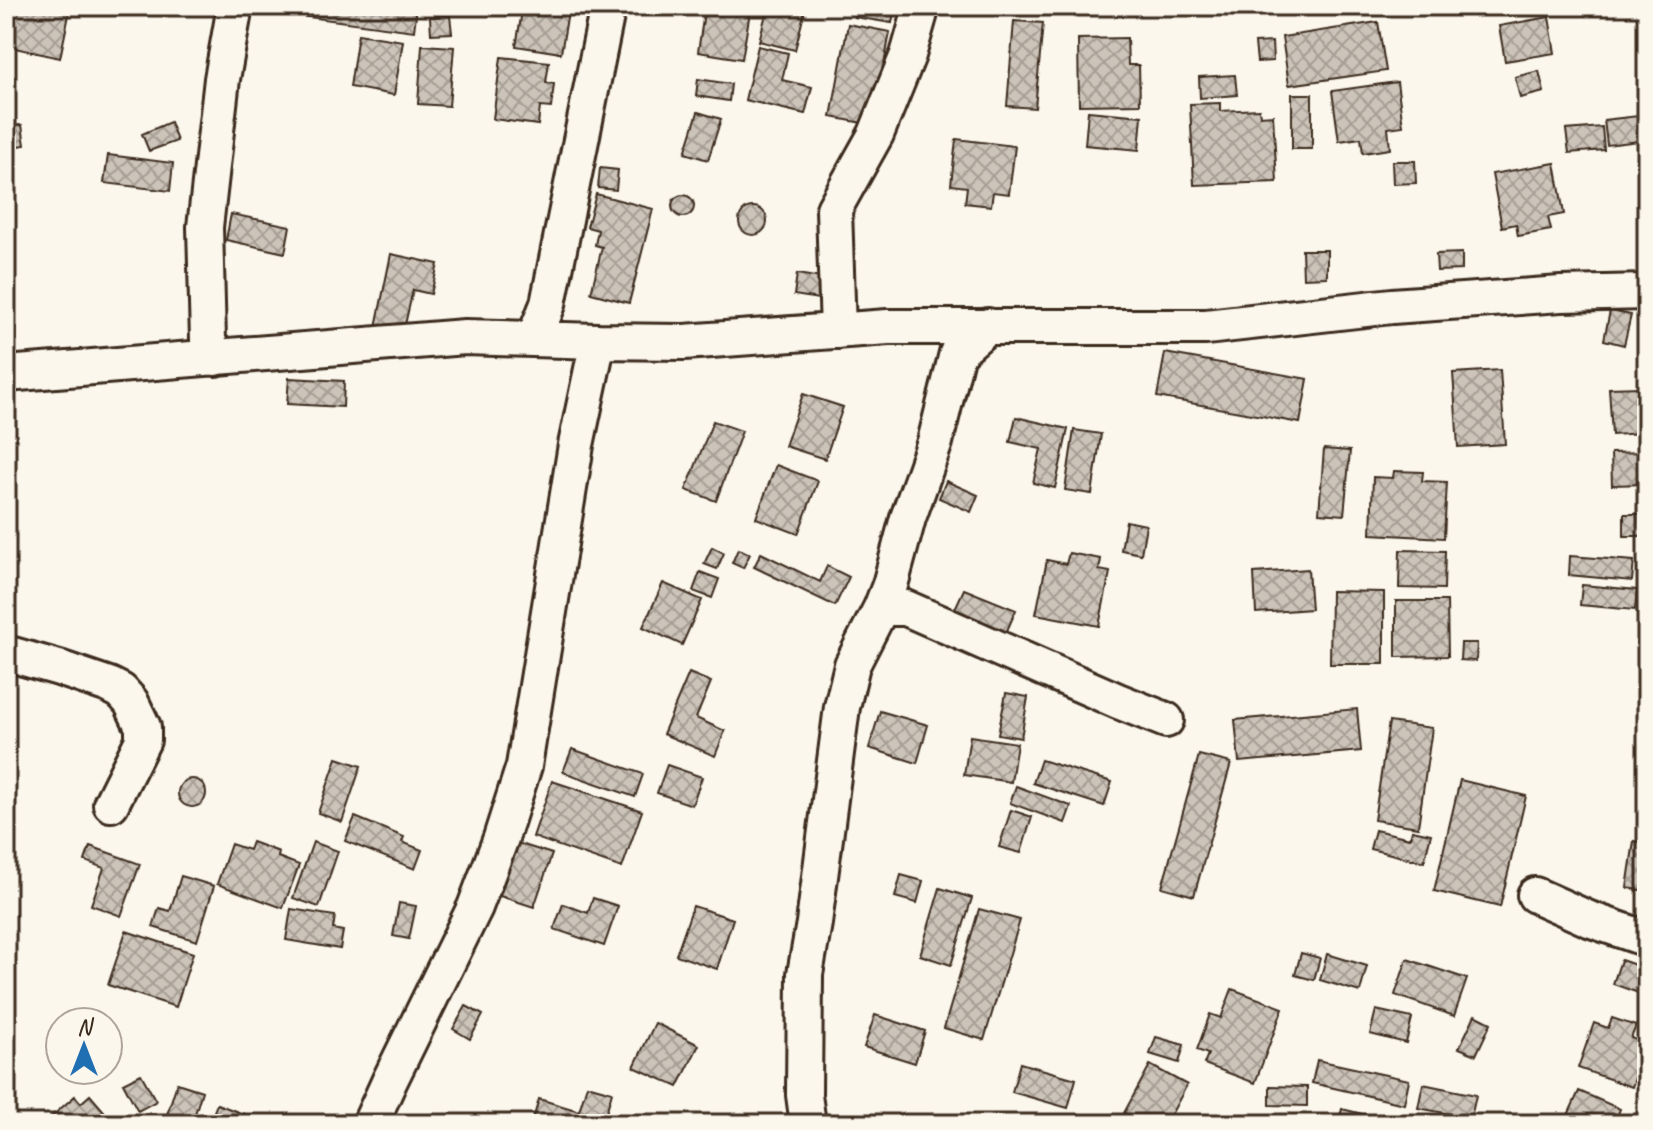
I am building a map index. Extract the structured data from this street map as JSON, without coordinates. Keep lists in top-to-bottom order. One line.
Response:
{"north":"top"}
